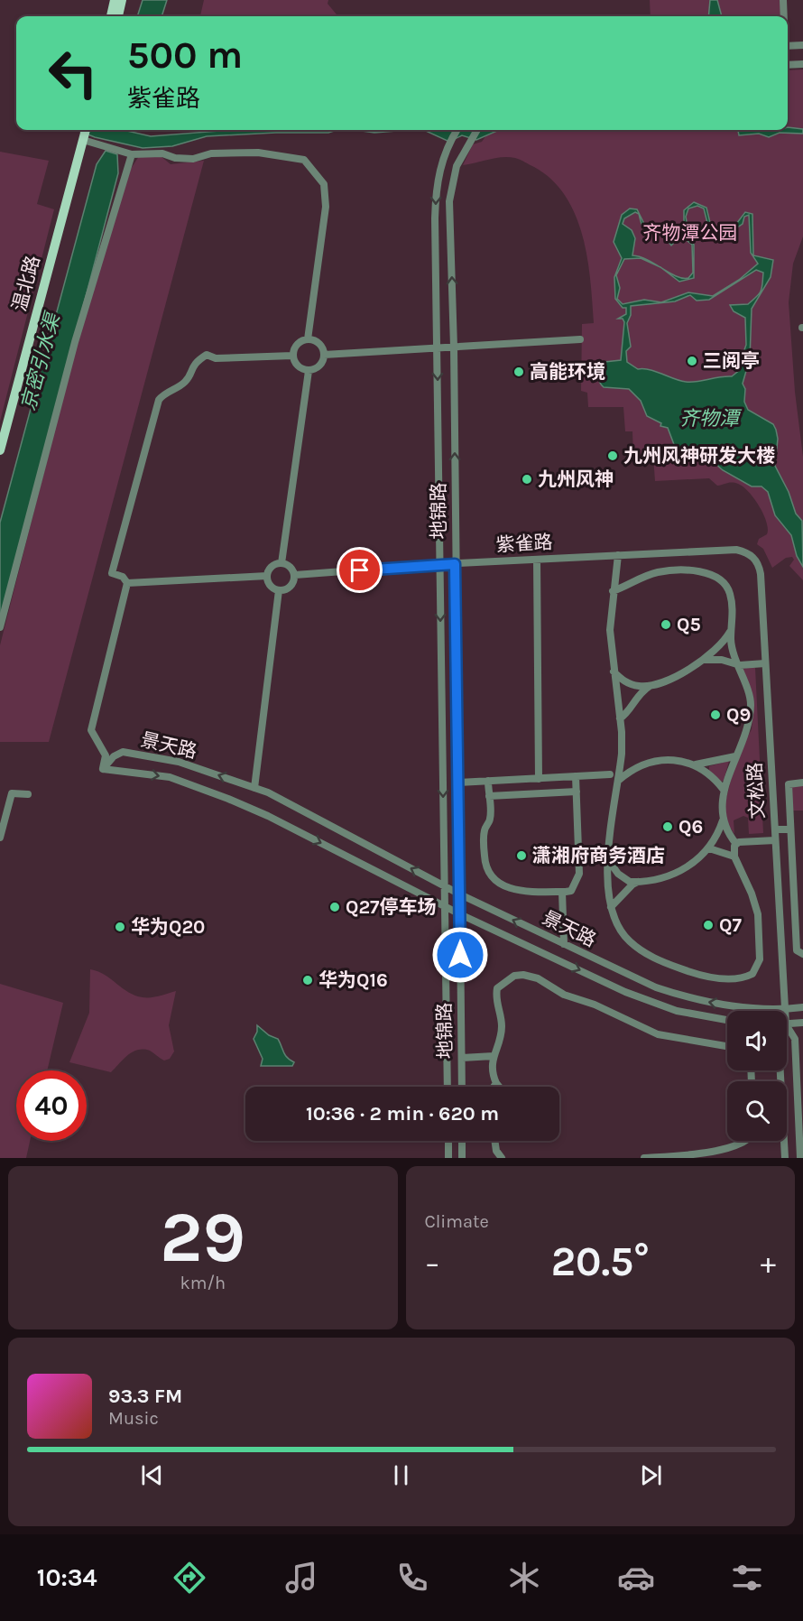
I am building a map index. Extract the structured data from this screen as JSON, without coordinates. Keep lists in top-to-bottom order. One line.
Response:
{"streets":{"main road":["温北路"],"street":["地锦路","紫雀路","景天路","文松路"]},"crossings":[["地锦路","紫雀路"],["地锦路","景天路"],["紫雀路","文松路"],["景天路","文松路"]],"water":["京密引水渠","齐物潭"],"parks":["齐物潭公园"],"places":["三阅亭","高能环境","九州风神研发大楼","九州风神","Q5","Q9","Q6","潇湘府商务酒店","Q27停车场","Q7","华为Q20","华为Q16"],"page":{"turn":["500 m","紫雀路"],"limit":"40","trip":"10:36 · 2 min · 620 m","tile":[["29","km/h"],"Climate"],"heat":["−","20.5°","+"],"song":["93.3 FM","Music"],"tabs":"10:34"}}
